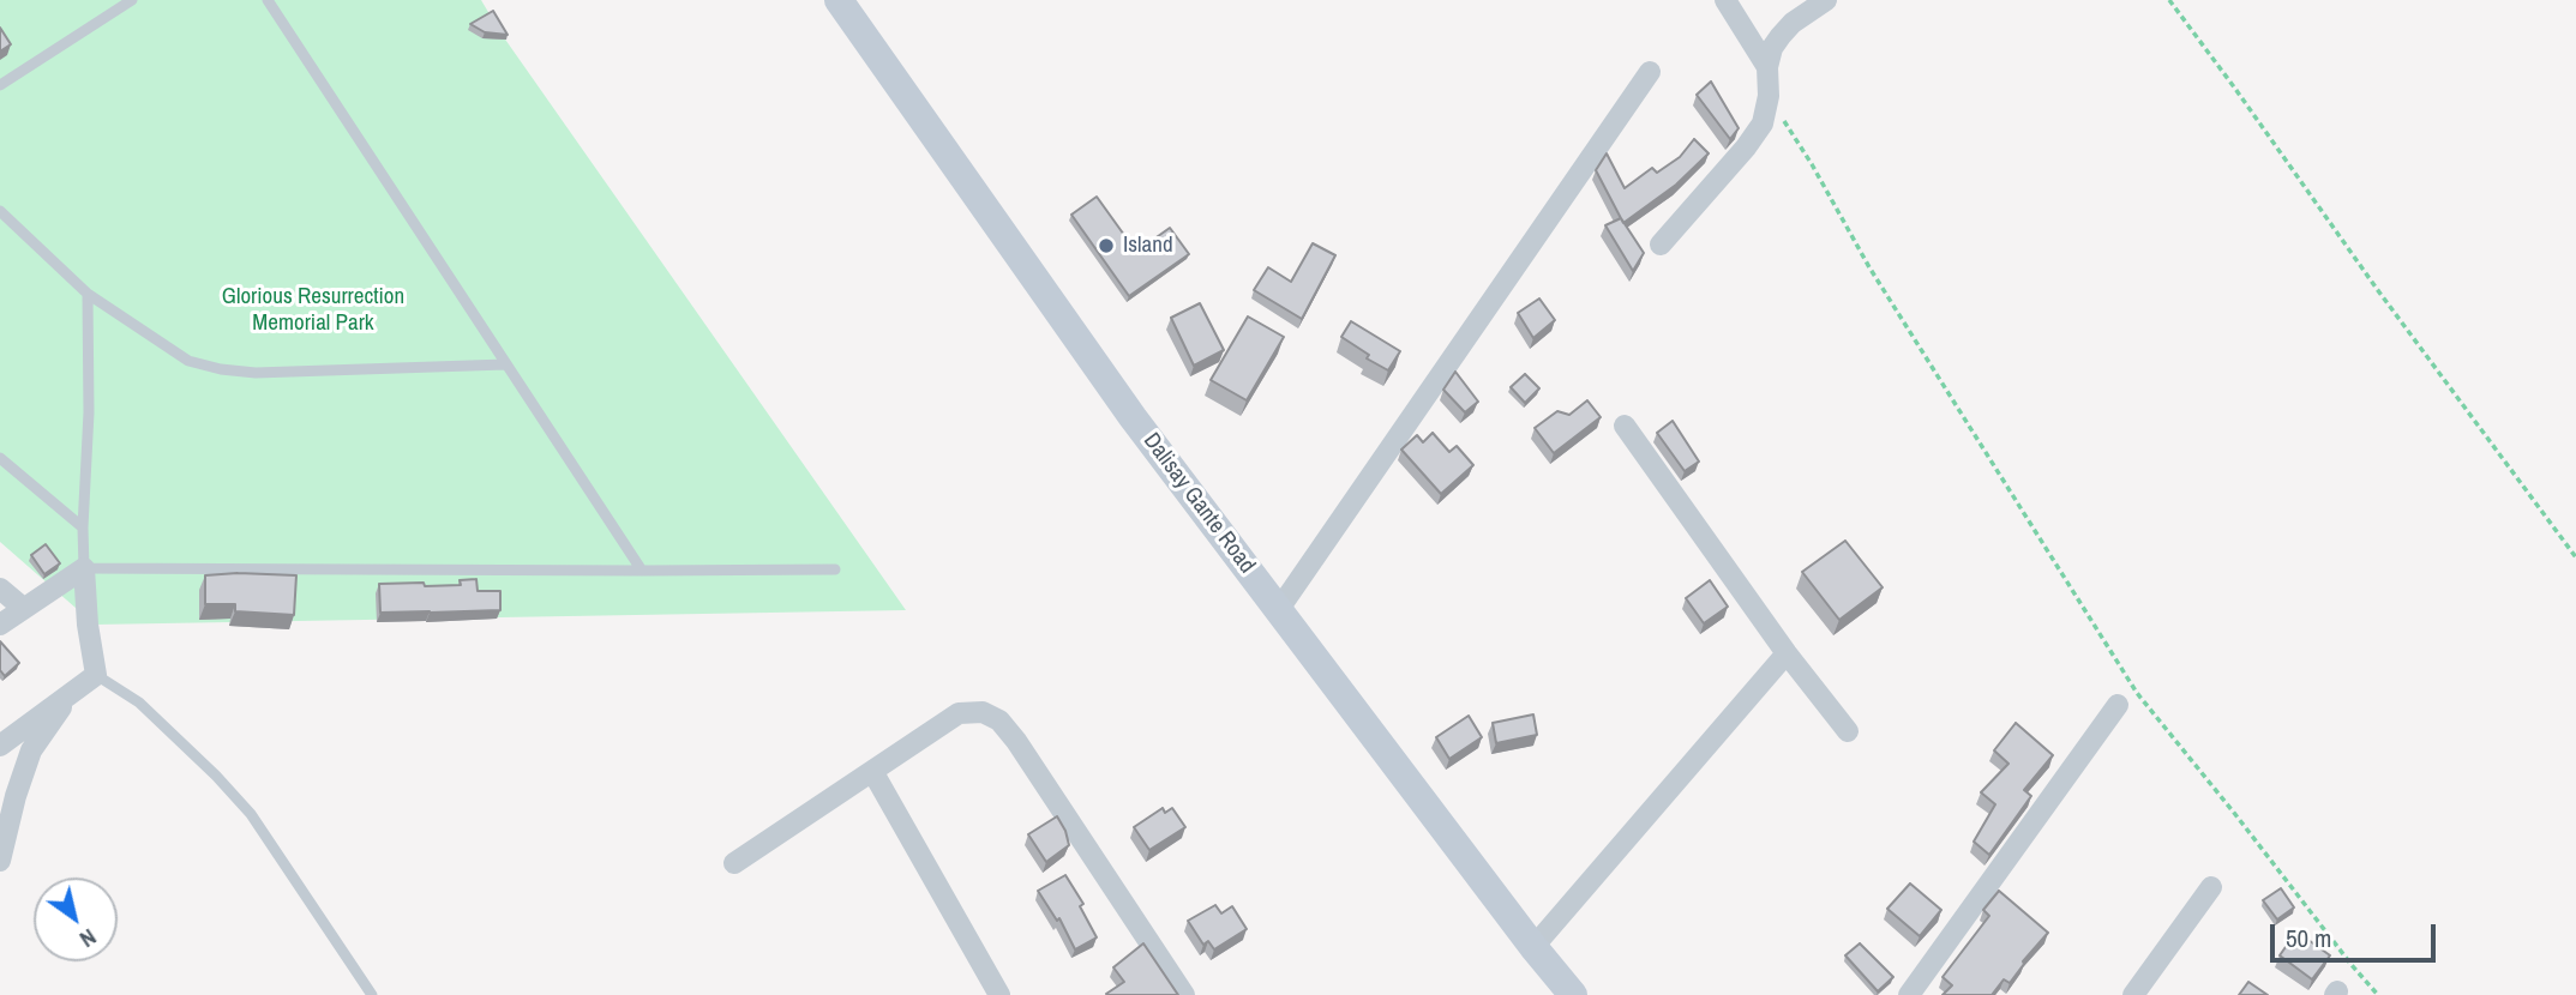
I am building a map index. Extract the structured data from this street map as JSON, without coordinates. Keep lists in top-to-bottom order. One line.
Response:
{"streets":{"main road":["Dalisay Gante Road"]},"parks":["Glorious Resurrection Memorial Park"],"places":["Island"],"scale_bar":"50 m","north":"bottom right"}
